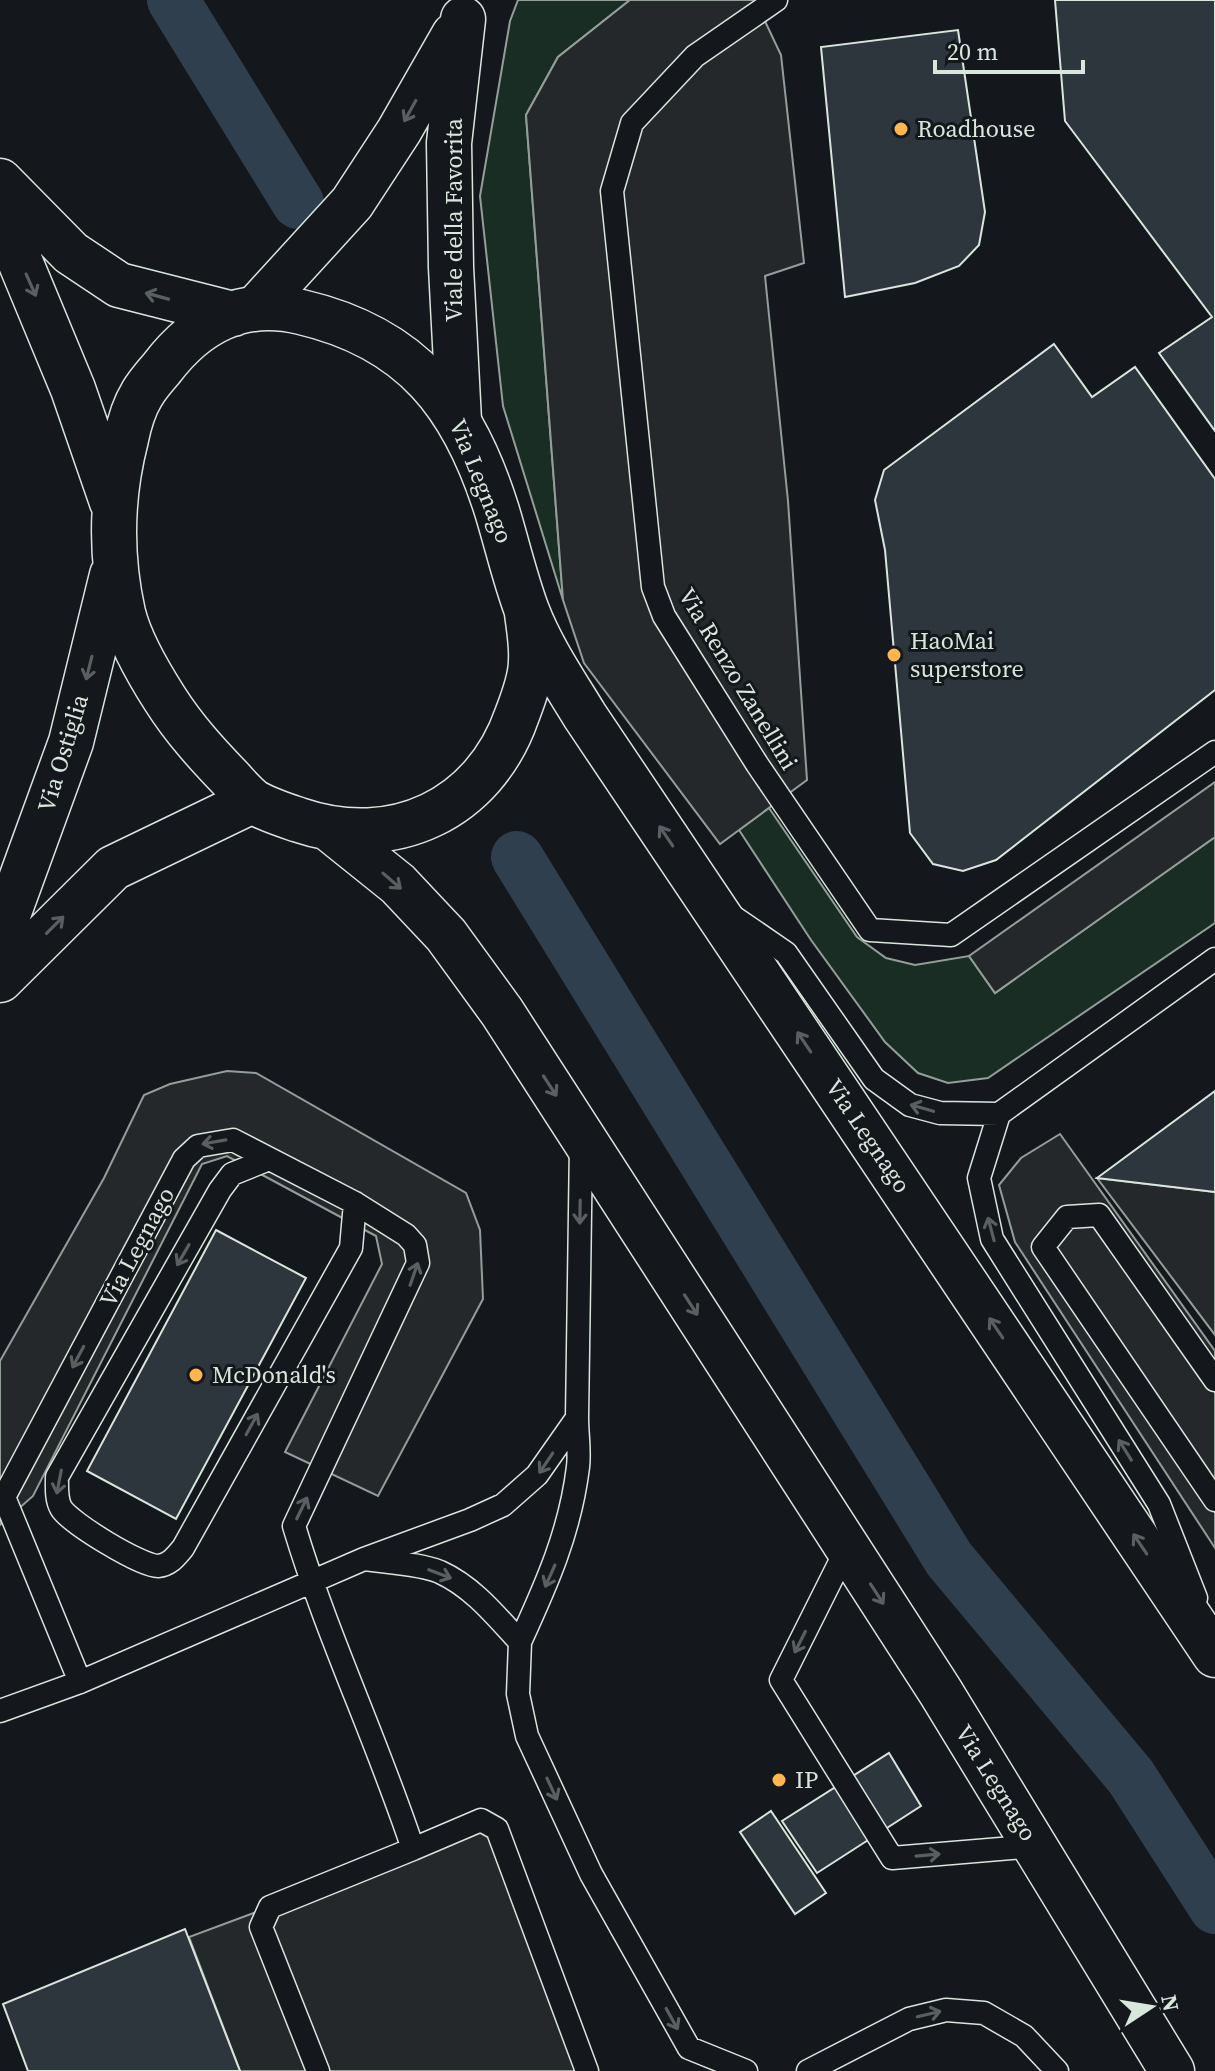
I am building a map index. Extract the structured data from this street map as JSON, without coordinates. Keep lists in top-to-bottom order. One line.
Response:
{"streets":{"main road":["Viale della Favorita","Via Legnago","Via Ostiglia"],"lane":["Via Renzo Zanellini"]},"crossings":[["Viale della Favorita","Via Legnago"],["Via Legnago","Via Ostiglia"]],"one_way":["Viale della Favorita","Via Ostiglia"],"places":["Roadhouse","HaoMai superstore","McDonald's","IP"],"scale_bar":"20 m","north":"right"}
